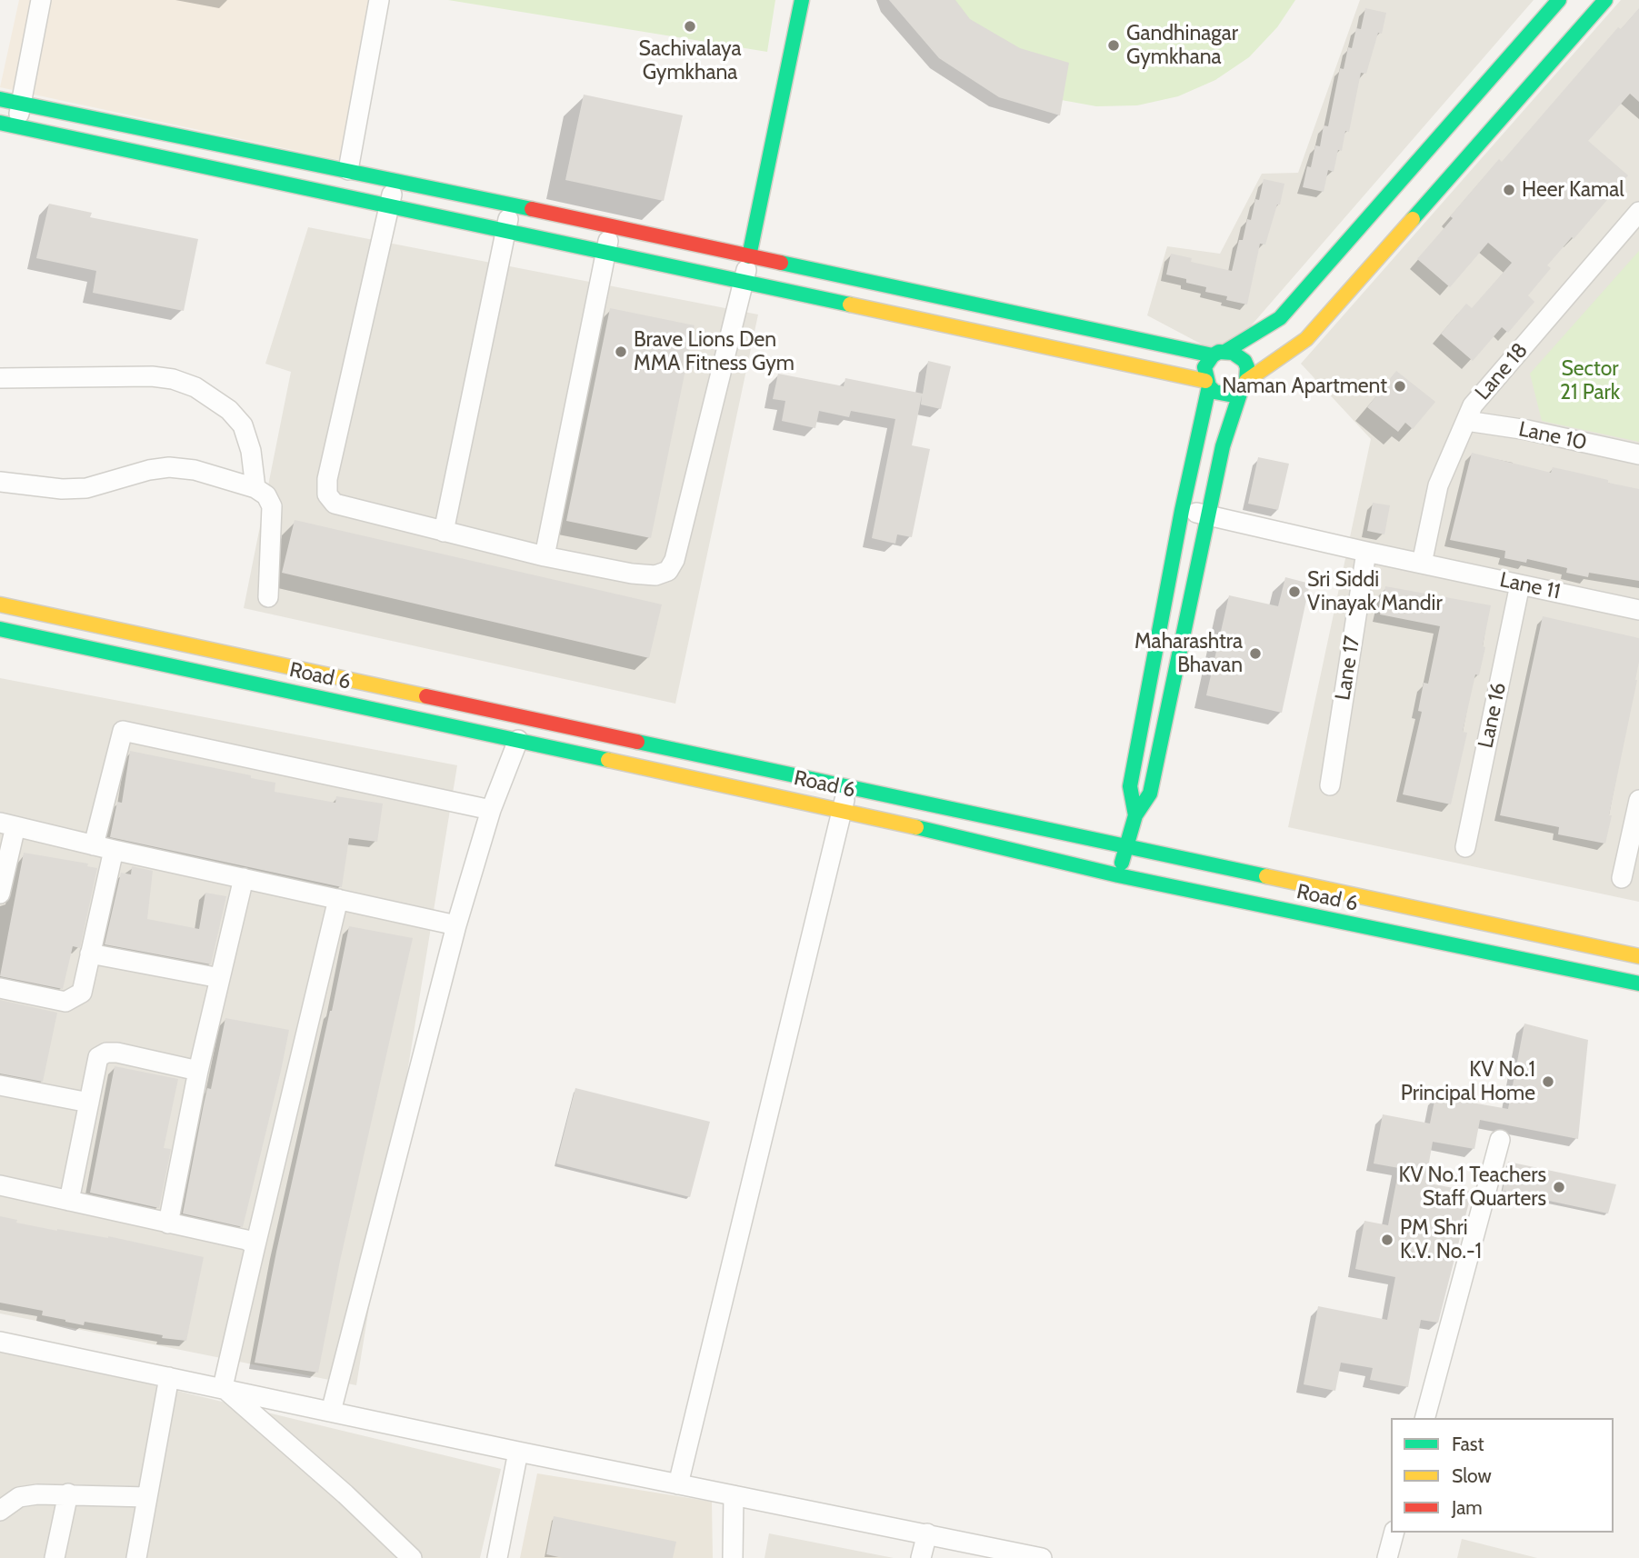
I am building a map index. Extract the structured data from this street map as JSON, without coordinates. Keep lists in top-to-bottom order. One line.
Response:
{"streets":{"street":["Lane 18","Lane 10","Lane 11","Lane 17","Road 6","Lane 16"]},"crossings":[["Lane 18","Lane 10"],["Lane 18","Lane 11"],["Lane 11","Lane 17"],["Lane 11","Lane 16"]],"parks":["Sector 21 Park"],"places":["Sachivalaya Gymkhana","Gandhinagar Gymkhana","Heer Kamal","Brave Lions Den MMA Fitness Gym","Naman Apartment","Sri Siddi Vinayak Mandir","Maharashtra Bhavan","KV No.1 Principal Home","KV No.1 Teachers Staff Quarters","PM Shri K.V. No.-1"],"legend":["Fast","Slow","Jam"]}
